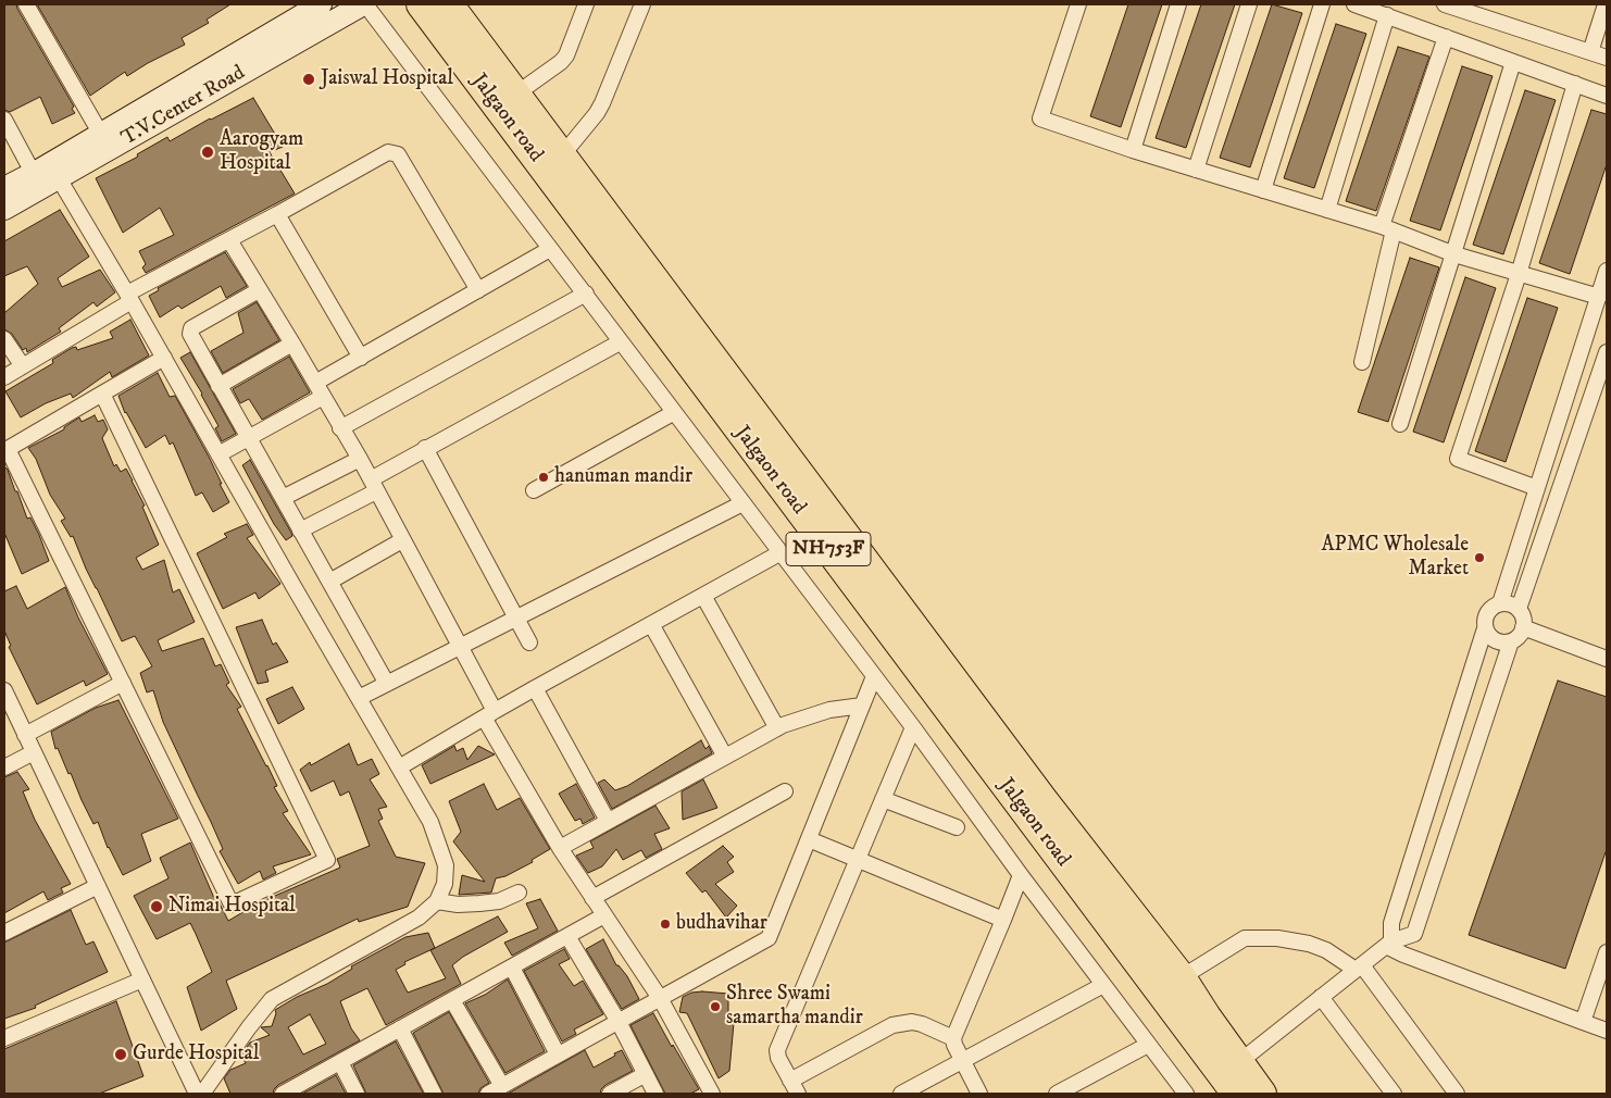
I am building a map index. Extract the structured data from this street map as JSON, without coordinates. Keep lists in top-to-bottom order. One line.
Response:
{"streets":{"highway":["Jalgaon road","NH753F"],"street":["T.V.Center Road"]},"places":["Jaiswal Hospital","Aarogyam Hospital","hanuman mandir","APMC Wholesale Market","Nimai Hospital","budhavihar","Shree Swami samartha mandir","Gurde Hospital"]}
